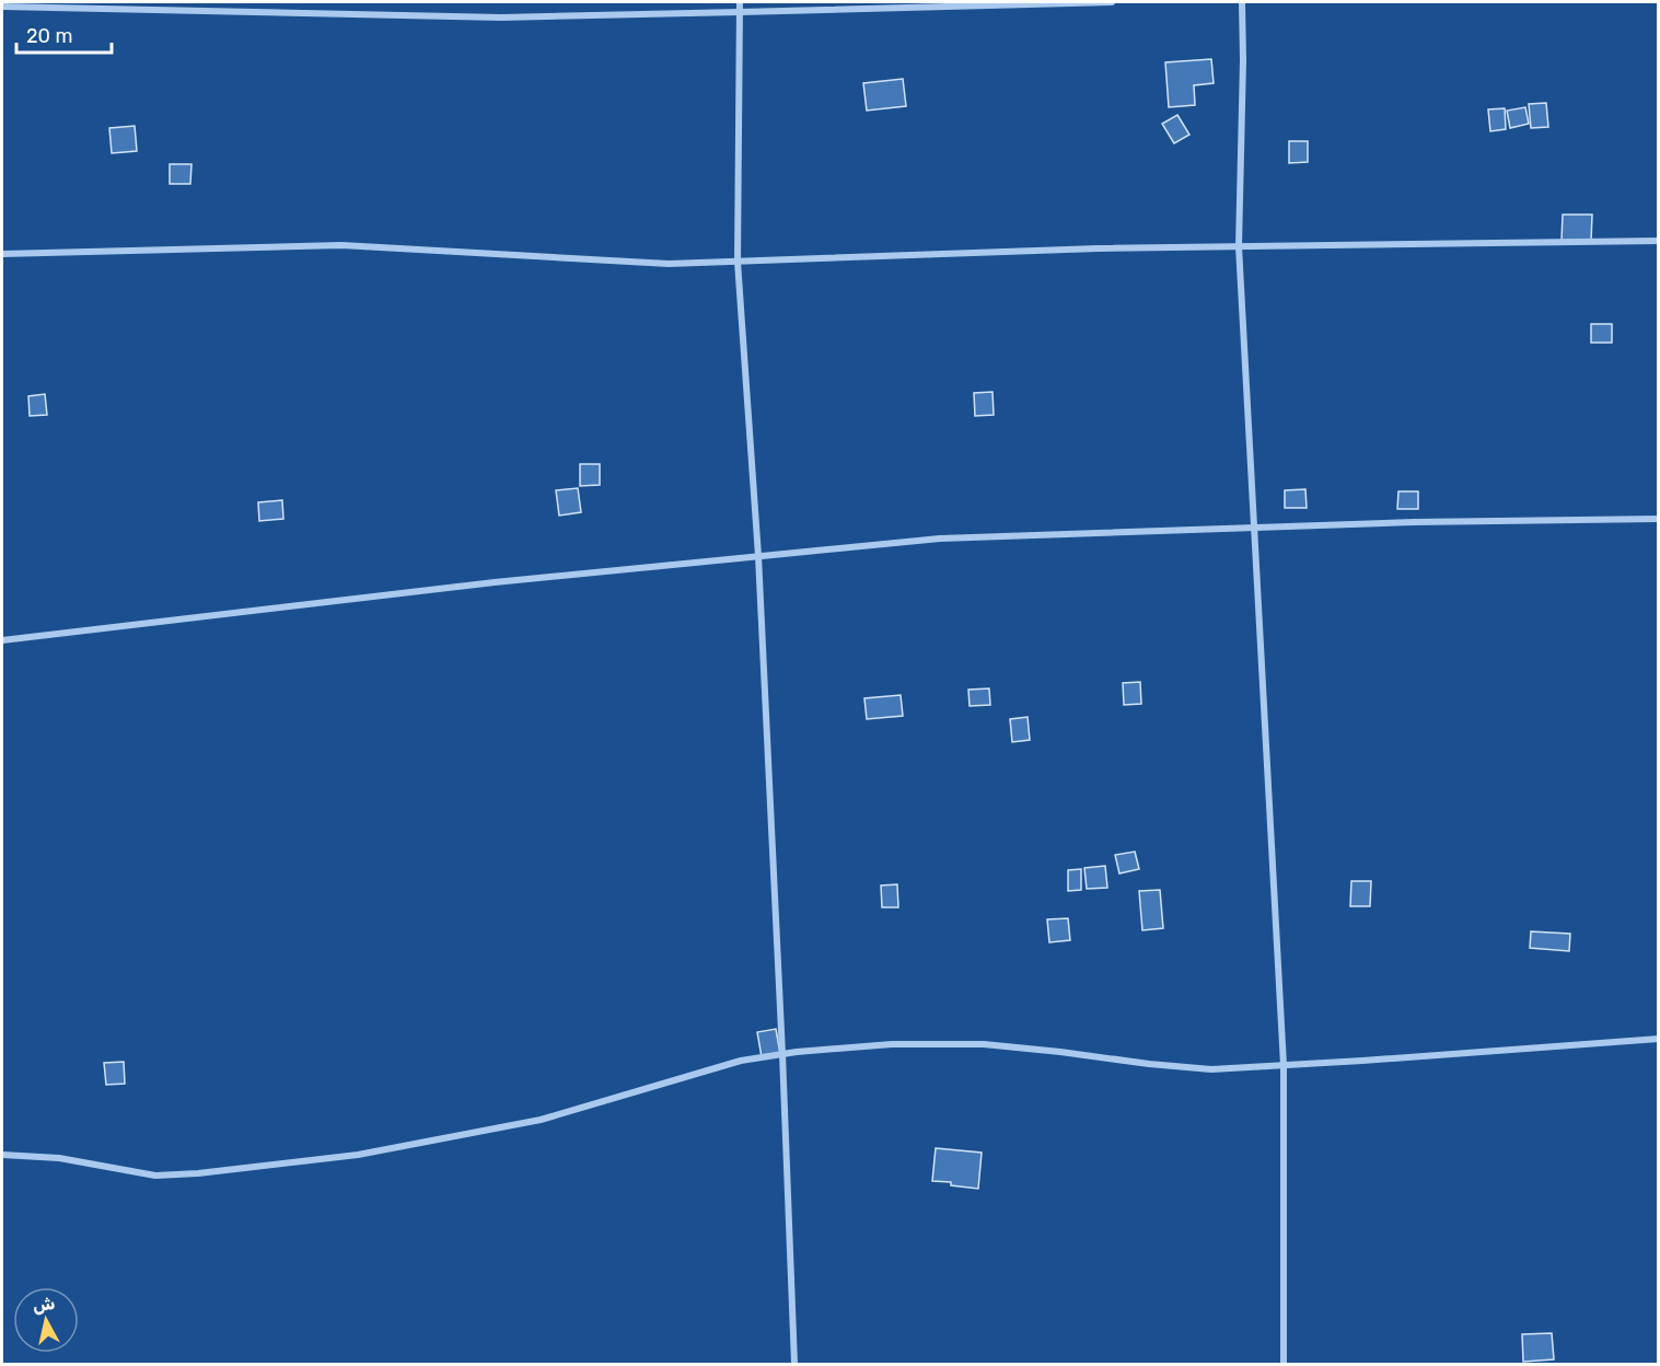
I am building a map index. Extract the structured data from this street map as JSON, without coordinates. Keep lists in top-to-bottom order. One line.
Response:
{"scale_bar":"20 m","north":"top"}
